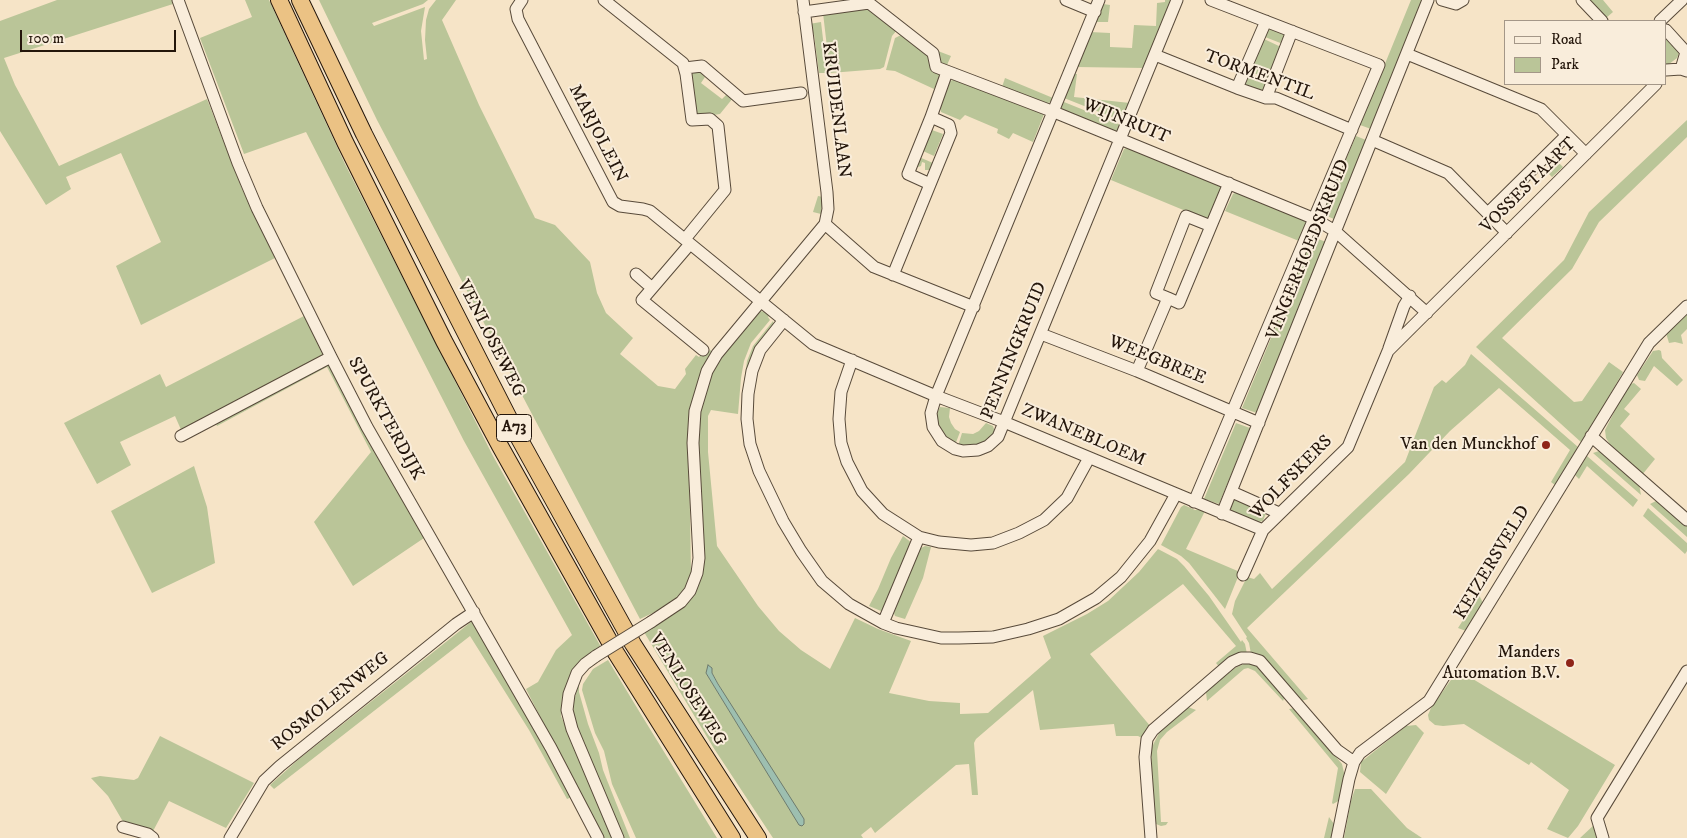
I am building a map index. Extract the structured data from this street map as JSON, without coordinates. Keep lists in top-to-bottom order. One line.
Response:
{"streets":{"highway":["VENLOSEWEG","A73"],"street":["TORMENTIL","KRUIDENLAAN","WIJNRUIT","MARJOLEIN","VOSSESTAART","VINGERHOEDSKRUID","PENNINGKRUID","WEEGBREE","SPURKTERDIJK","ZWANEBLOEM","WOLFSKERS","KEIZERSVELD","ROSMOLENWEG"]},"crossings":[["TORMENTIL","VINGERHOEDSKRUID"],["TORMENTIL","PENNINGKRUID"],["KRUIDENLAAN","WIJNRUIT"],["WIJNRUIT","VOSSESTAART"],["WIJNRUIT","VINGERHOEDSKRUID"],["WIJNRUIT","PENNINGKRUID"],["WIJNRUIT","WOLFSKERS"],["MARJOLEIN","ZWANEBLOEM"],["VOSSESTAART","WOLFSKERS"],["VINGERHOEDSKRUID","WEEGBREE"],["VINGERHOEDSKRUID","ZWANEBLOEM"],["PENNINGKRUID","WEEGBREE"],["PENNINGKRUID","ZWANEBLOEM"],["SPURKTERDIJK","ROSMOLENWEG"],["ZWANEBLOEM","WOLFSKERS"]],"places":["Van den Munckhof","Manders Automation B.V."],"legend":["Road","Park"],"scale_bar":"100 m"}
